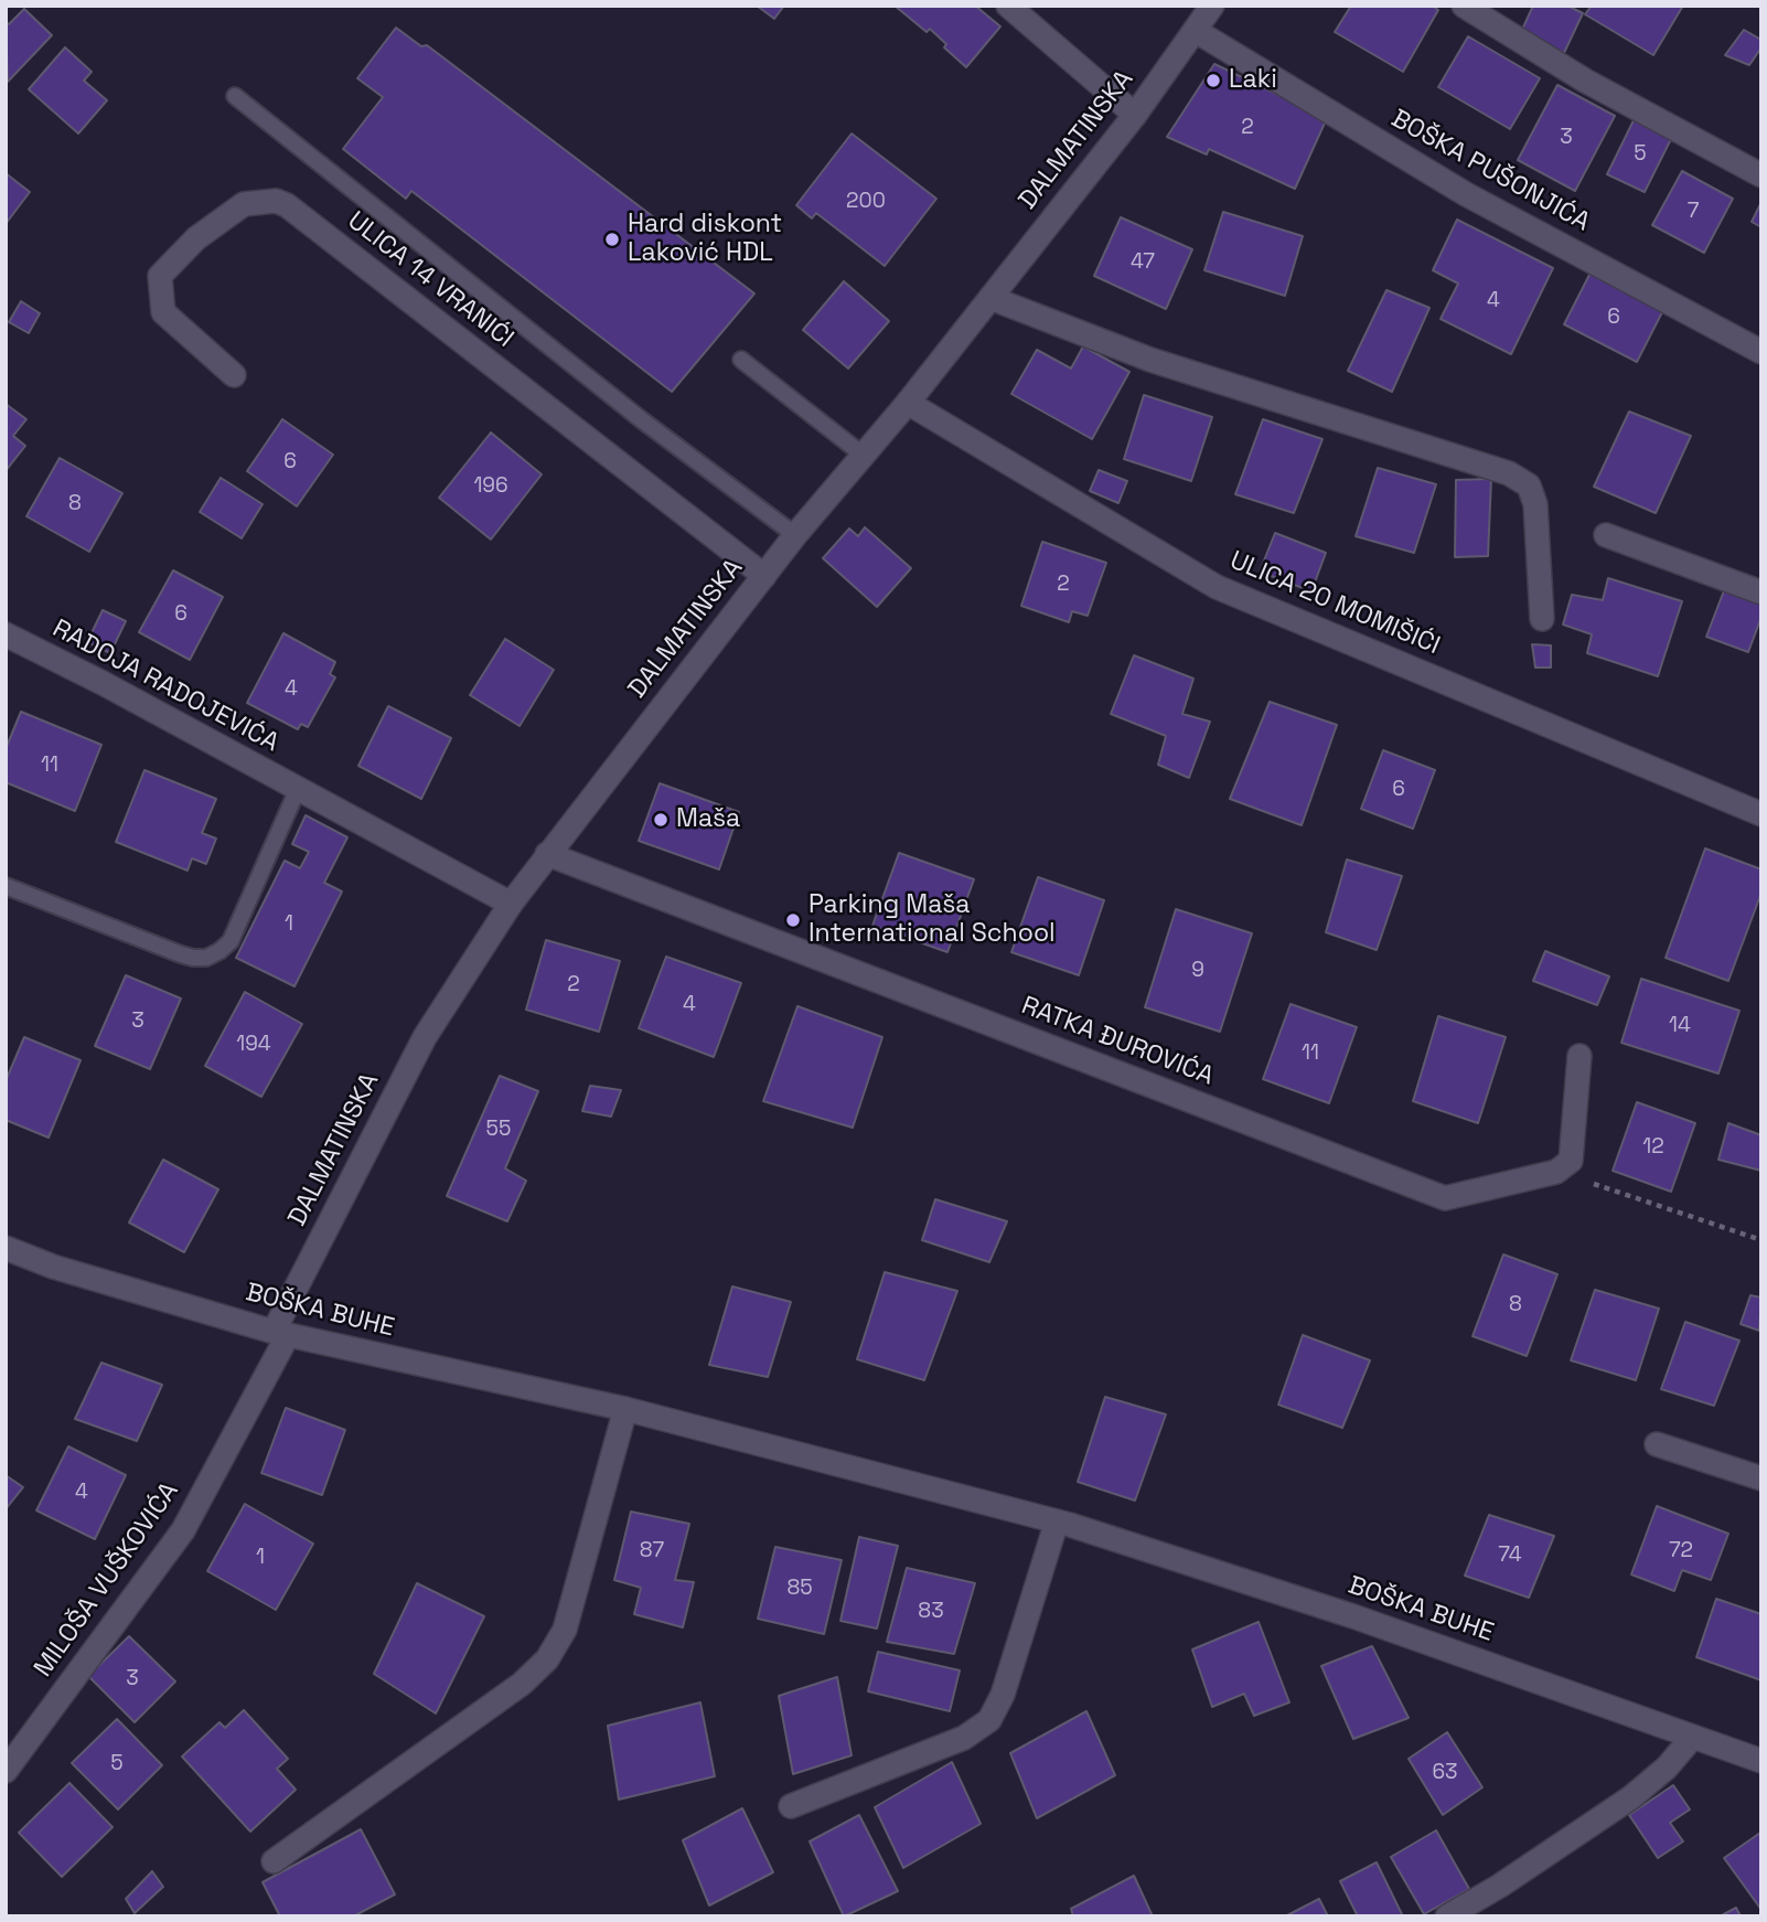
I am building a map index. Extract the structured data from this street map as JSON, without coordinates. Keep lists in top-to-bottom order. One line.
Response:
{"streets":{"street":["DALMATINSKA","BOŠKA PUŠONJIĆA","ULICA 14 VRANIĆI","ULICA 20 MOMIŠIĆI","RADOJA RADOJEVIĆA","RATKA ĐUROVIĆA","BOŠKA BUHE","MILOŠA VUŠKOVIĆA"]},"crossings":[["DALMATINSKA","BOŠKA PUŠONJIĆA"],["DALMATINSKA","ULICA 14 VRANIĆI"],["DALMATINSKA","ULICA 20 MOMIŠIĆI"],["DALMATINSKA","RADOJA RADOJEVIĆA"],["DALMATINSKA","RATKA ĐUROVIĆA"],["DALMATINSKA","BOŠKA BUHE"],["DALMATINSKA","MILOŠA VUŠKOVIĆA"],["BOŠKA BUHE","MILOŠA VUŠKOVIĆA"]],"places":["Laki","Hard diskont Laković HDL","Maša","Parking Maša International School"],"house_numbers":["2","3","5","200","7","47","4","6","6","196","8","2","6","4","11","6","1","9","2","4","3","14","194","11","55","12","8","4","87","72","74","1","85","83","3","5","63"]}
